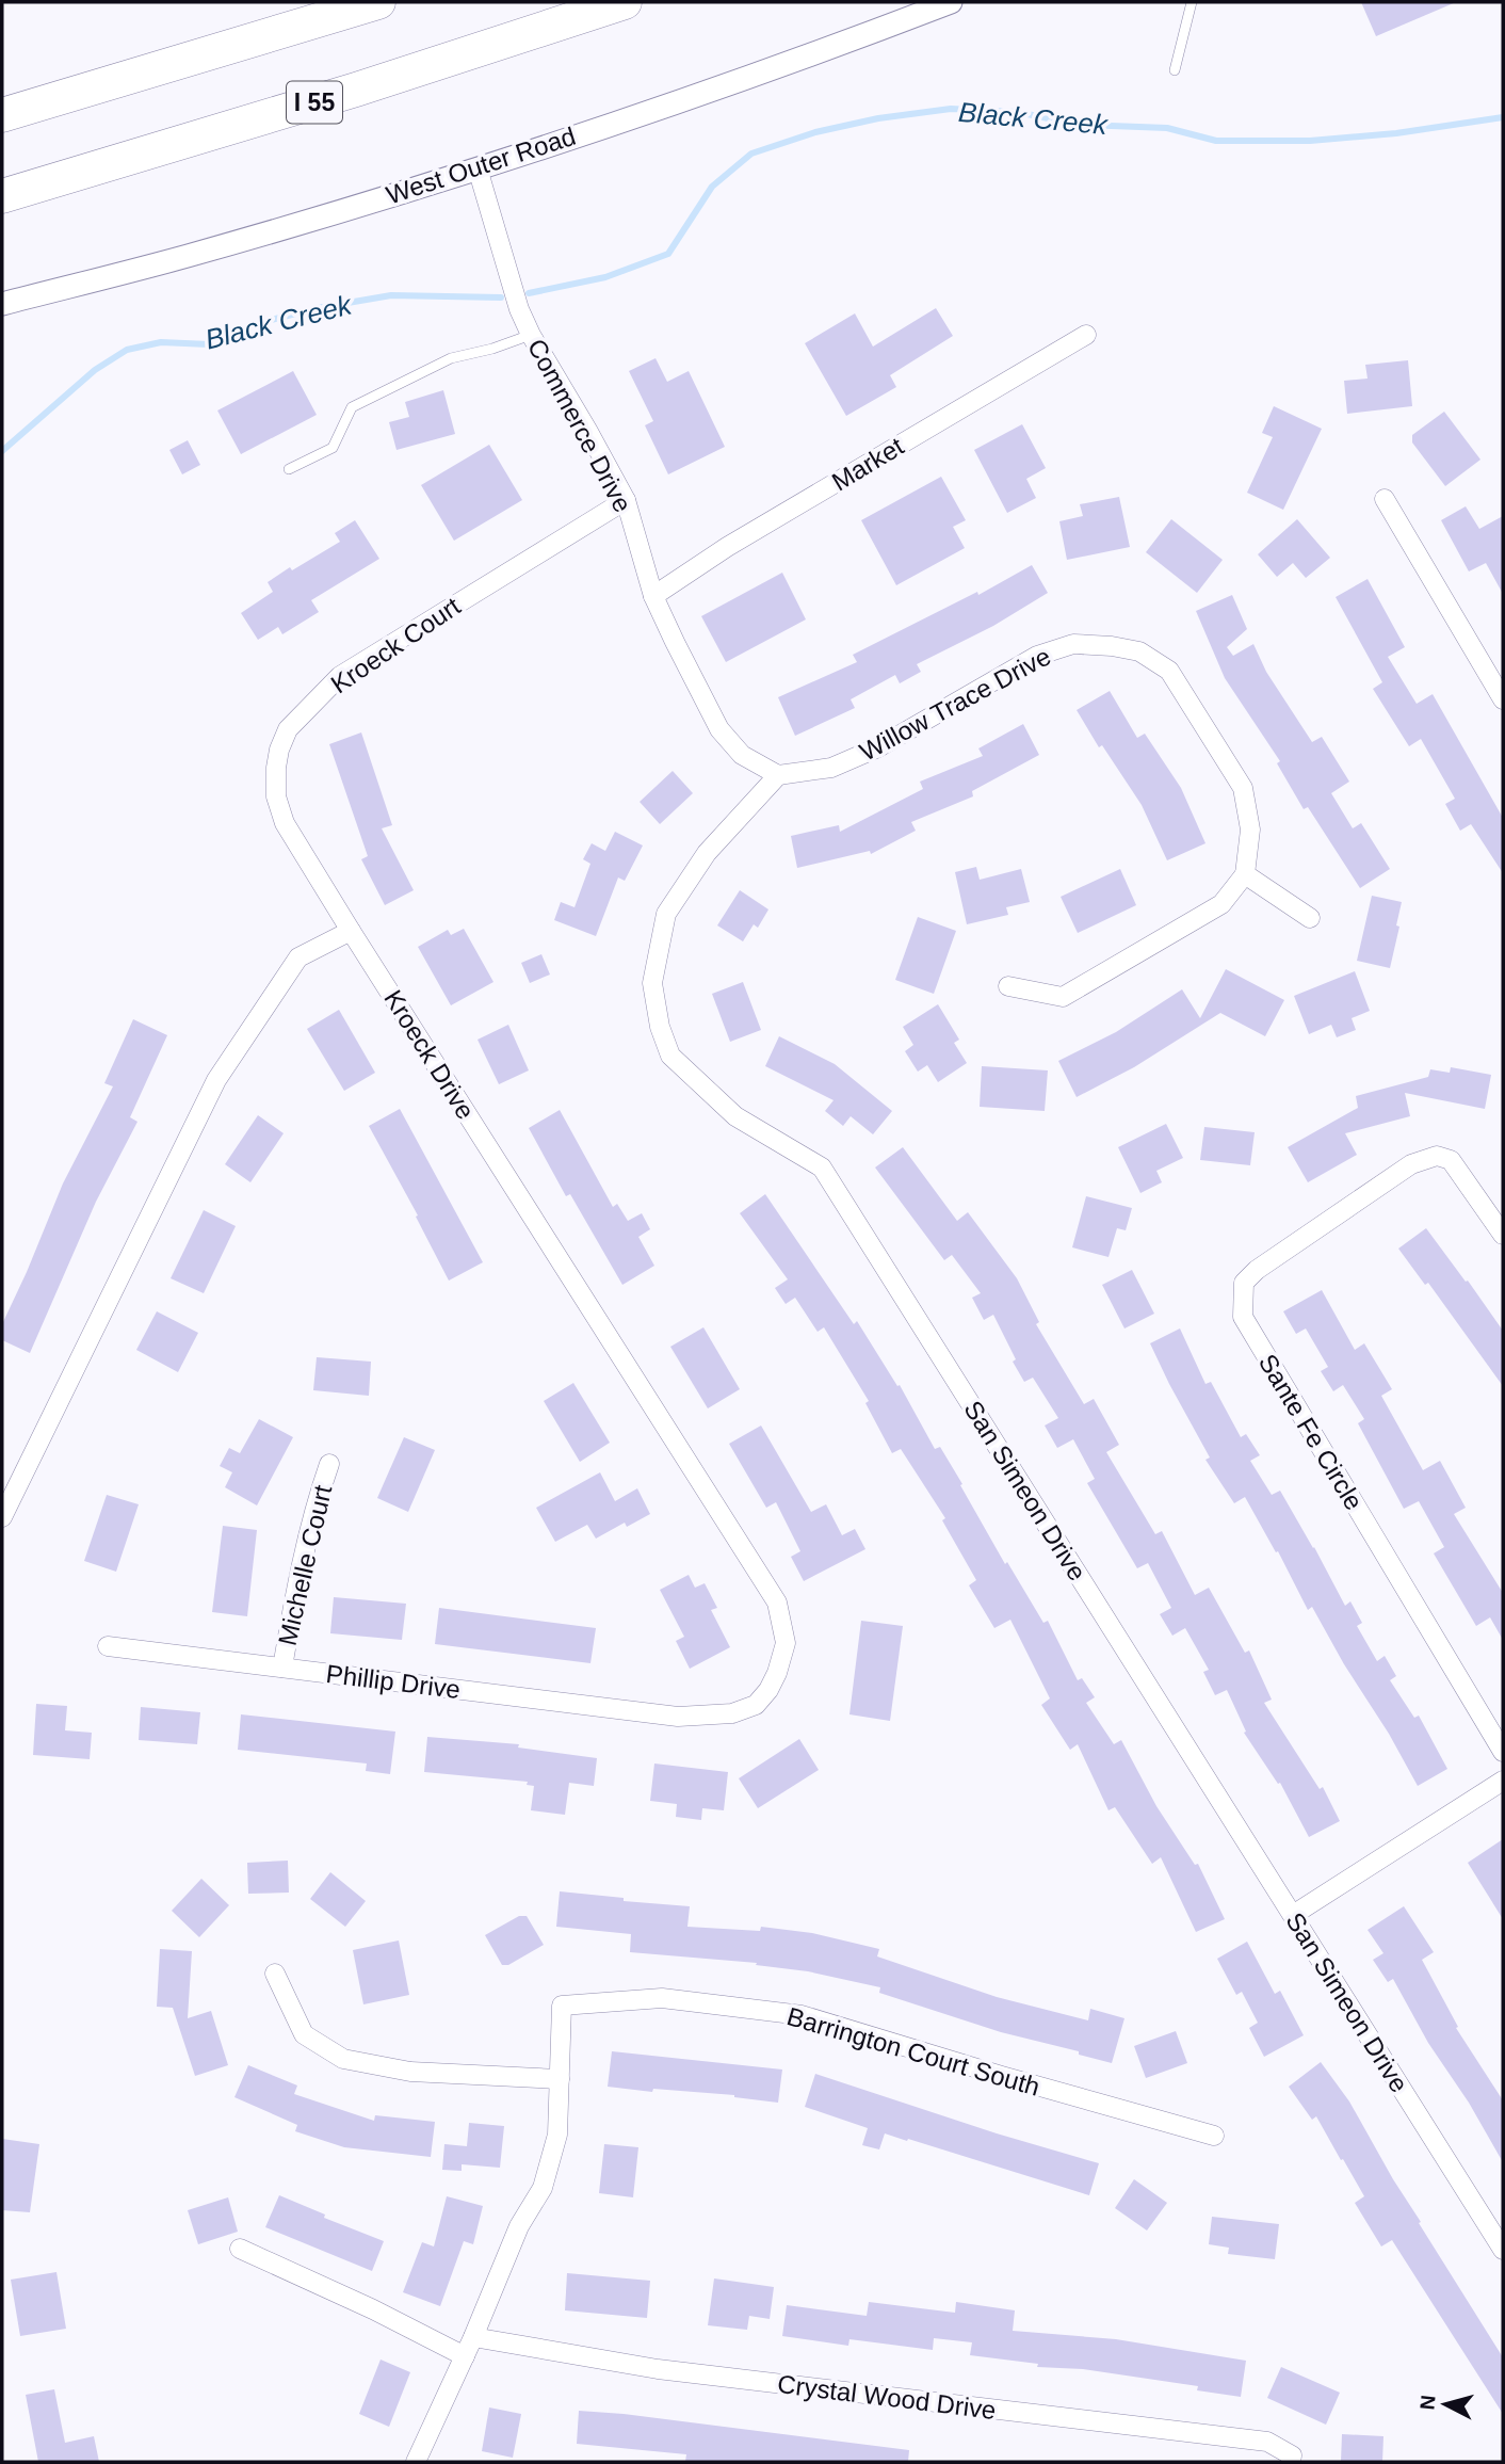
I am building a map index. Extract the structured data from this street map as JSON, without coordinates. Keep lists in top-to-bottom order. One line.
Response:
{"streets":{"highway":["I 55"],"street":["West Outer Road","Commerce Drive","Market","Kroeck Court","Willow Trace Drive","Kroeck Drive","Sante Fe Circle","San Simeon Drive","Michelle Court","Phillip Drive","Barrington Court South","Crystal Wood Drive"]},"crossings":[["West Outer Road","Commerce Drive"],["Commerce Drive","Market"],["Commerce Drive","Kroeck Court"],["Commerce Drive","Willow Trace Drive"],["Commerce Drive","San Simeon Drive"],["Kroeck Court","Kroeck Drive"],["Willow Trace Drive","San Simeon Drive"],["Kroeck Drive","Phillip Drive"],["Michelle Court","Phillip Drive"]],"water":["Black Creek"],"north":"left"}
